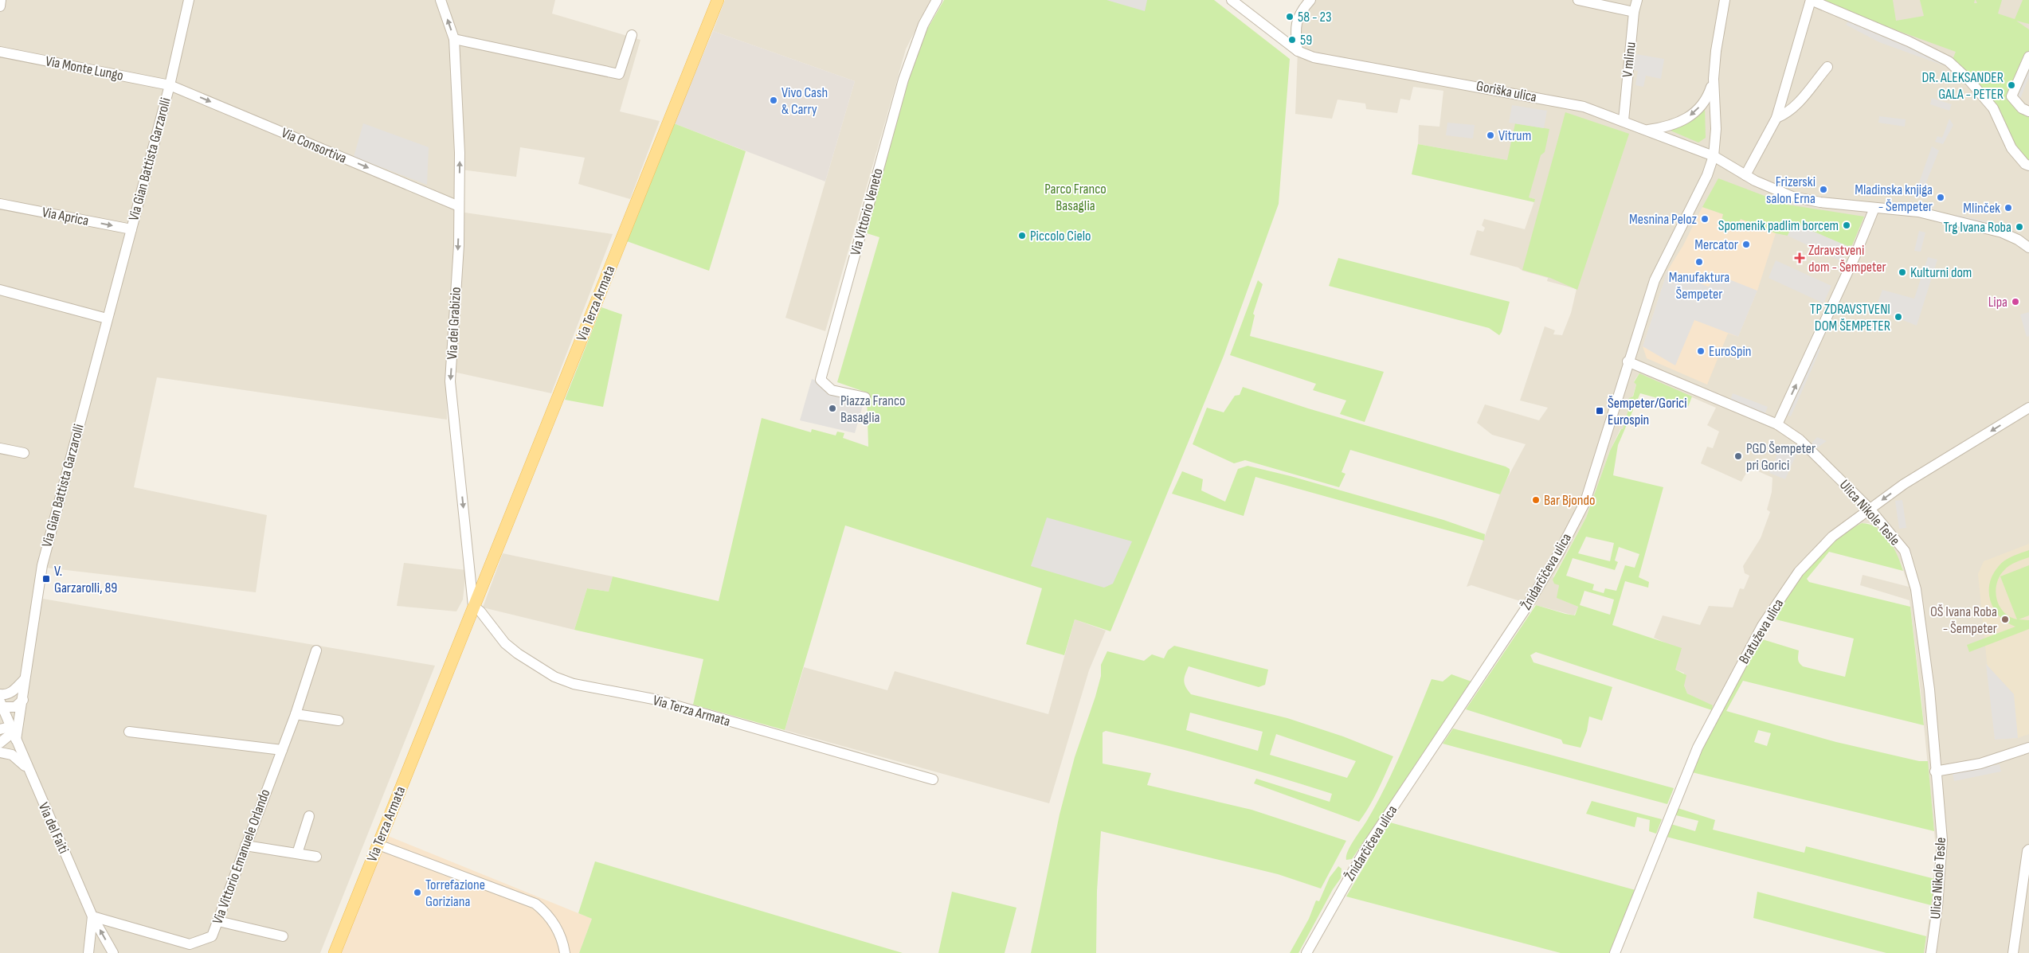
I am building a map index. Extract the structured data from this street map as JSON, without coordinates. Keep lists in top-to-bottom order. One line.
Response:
{"streets":{"main road":["Via Terza Armata"],"street":["V mlinu","Via Monte Lungo","Goriška ulica","Via Consortiva","Via Gian Battista Garzarolli","Via Vittorio Veneto","Via Aprica","Via dei Grabizio","Ulica Nikole Tesle","Žnidarčičeva ulica","Bratuževa ulica","Via del Faiti","Via Vittorio Emanuele Orlando"]},"crossings":[["V mlinu","Goriška ulica"],["Via Monte Lungo","Via Consortiva"],["Via Monte Lungo","Via Gian Battista Garzarolli"],["Goriška ulica","Žnidarčičeva ulica"],["Via Consortiva","Via Gian Battista Garzarolli"],["Via Consortiva","Via dei Grabizio"],["Via Gian Battista Garzarolli","Via Aprica"],["Via Gian Battista Garzarolli","Via del Faiti"],["Via Terza Armata","Via dei Grabizio"],["Ulica Nikole Tesle","Žnidarčičeva ulica"],["Ulica Nikole Tesle","Bratuževa ulica"],["Via del Faiti","Via Vittorio Emanuele Orlando"]],"one_way":["Via Consortiva"],"parks":["Parco Franco Basaglia"],"places":{"other":["58 - 23","59","DR. ALEKSANDER GALA - PETER","Vivo Cash & Carry","Vitrum","Frizerski salon Erna","Mladinska knjiga - Šempeter","Mlinček","Mesnina Peloz","Spomenik padlim borcem","Trg Ivana Roba","Piccolo Cielo","Mercator","Manufaktura Šempeter","Kulturni dom","Lipa","TP ZDRAVSTVENI DOM ŠEMPETER","EuroSpin","Piazza Franco Basaglia","PGD Šempeter pri Gorici","Bar Bjondo","OŠ Ivana Roba - Šempeter","Torrefazione Goriziana"],"health":["Zdravstveni dom - Šempeter"],"transit":["Šempeter/Gorici Eurospin","V. Garzarolli, 89"]}}
